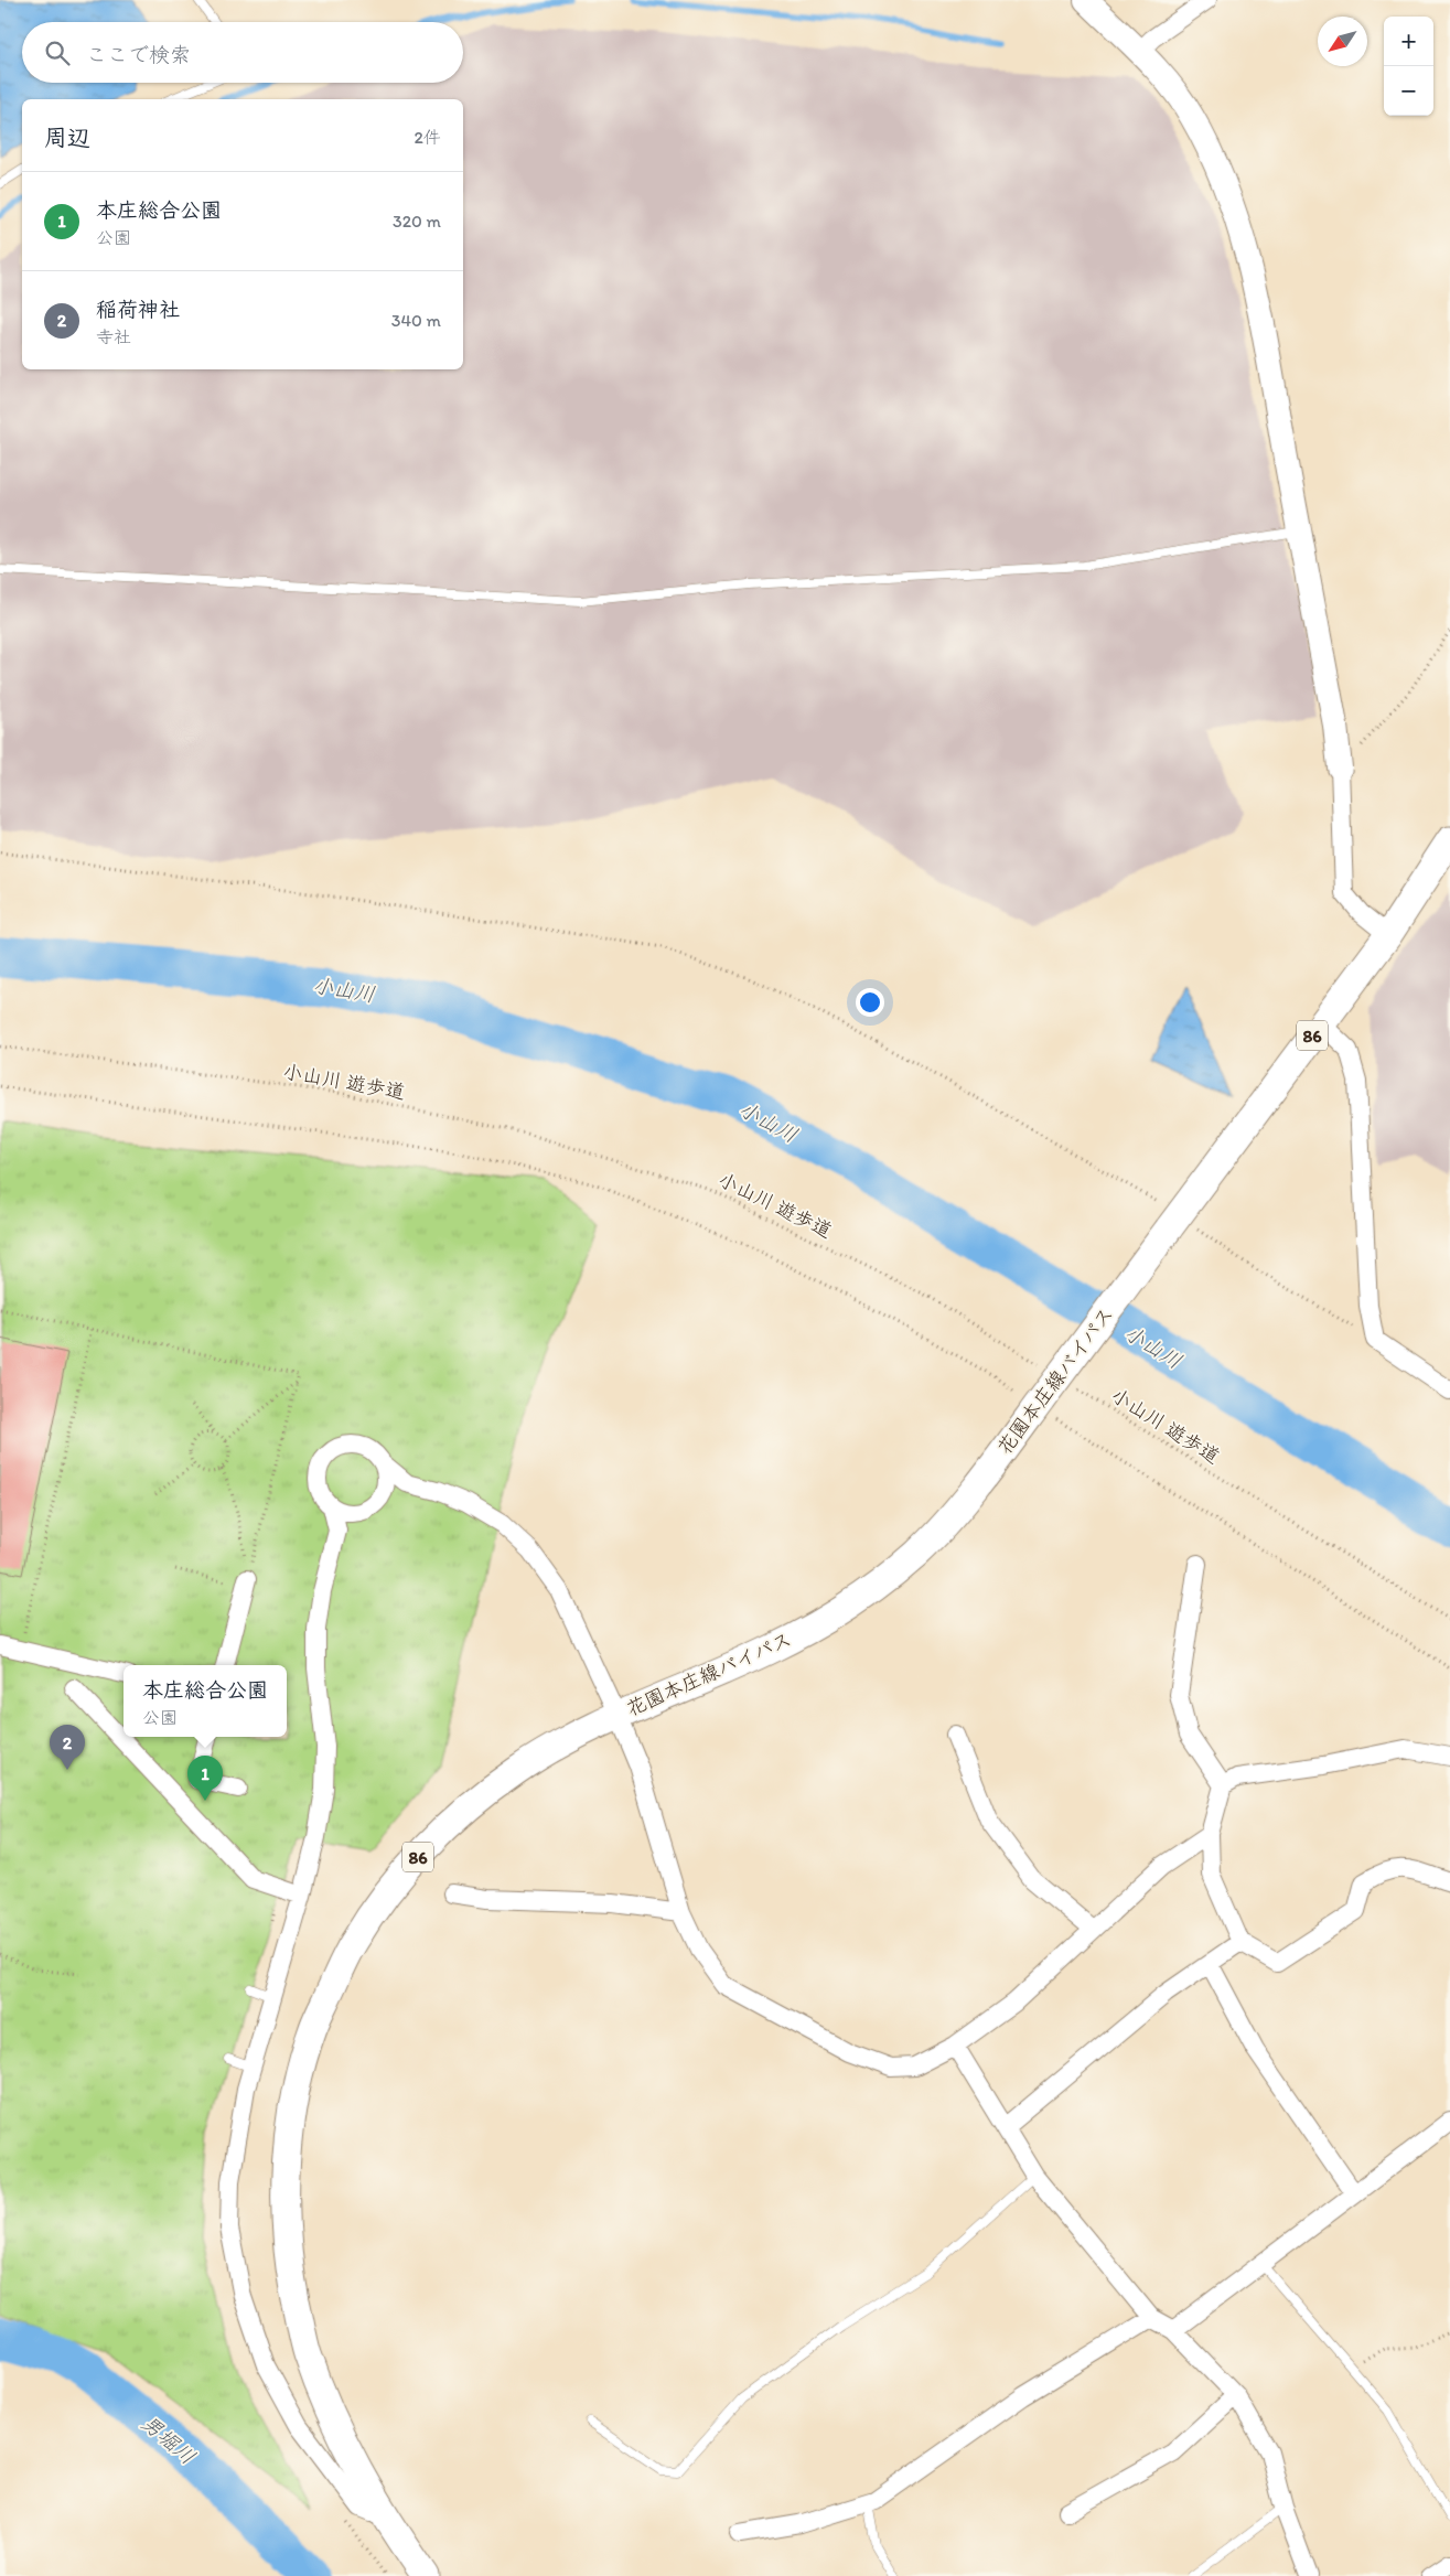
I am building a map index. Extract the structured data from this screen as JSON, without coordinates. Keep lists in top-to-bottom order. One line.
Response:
{"streets":{"main road":["86","花園本庄線バイパス"],"path":["小山川 遊歩道"]},"water":["小山川","男堀川"],"north":"bottom left","page":{"map_buttons":["+","−"],"search":"ここで検索","heading":["周辺","2件"],"list":[{"mark":"1","name":"本庄総合公園","note":"公園","value":"320 m"},{"mark":"2","name":"稲荷神社","note":"寺社","value":"340 m"}],"popup":["本庄総合公園","公園"],"pins":["2","1"]}}
